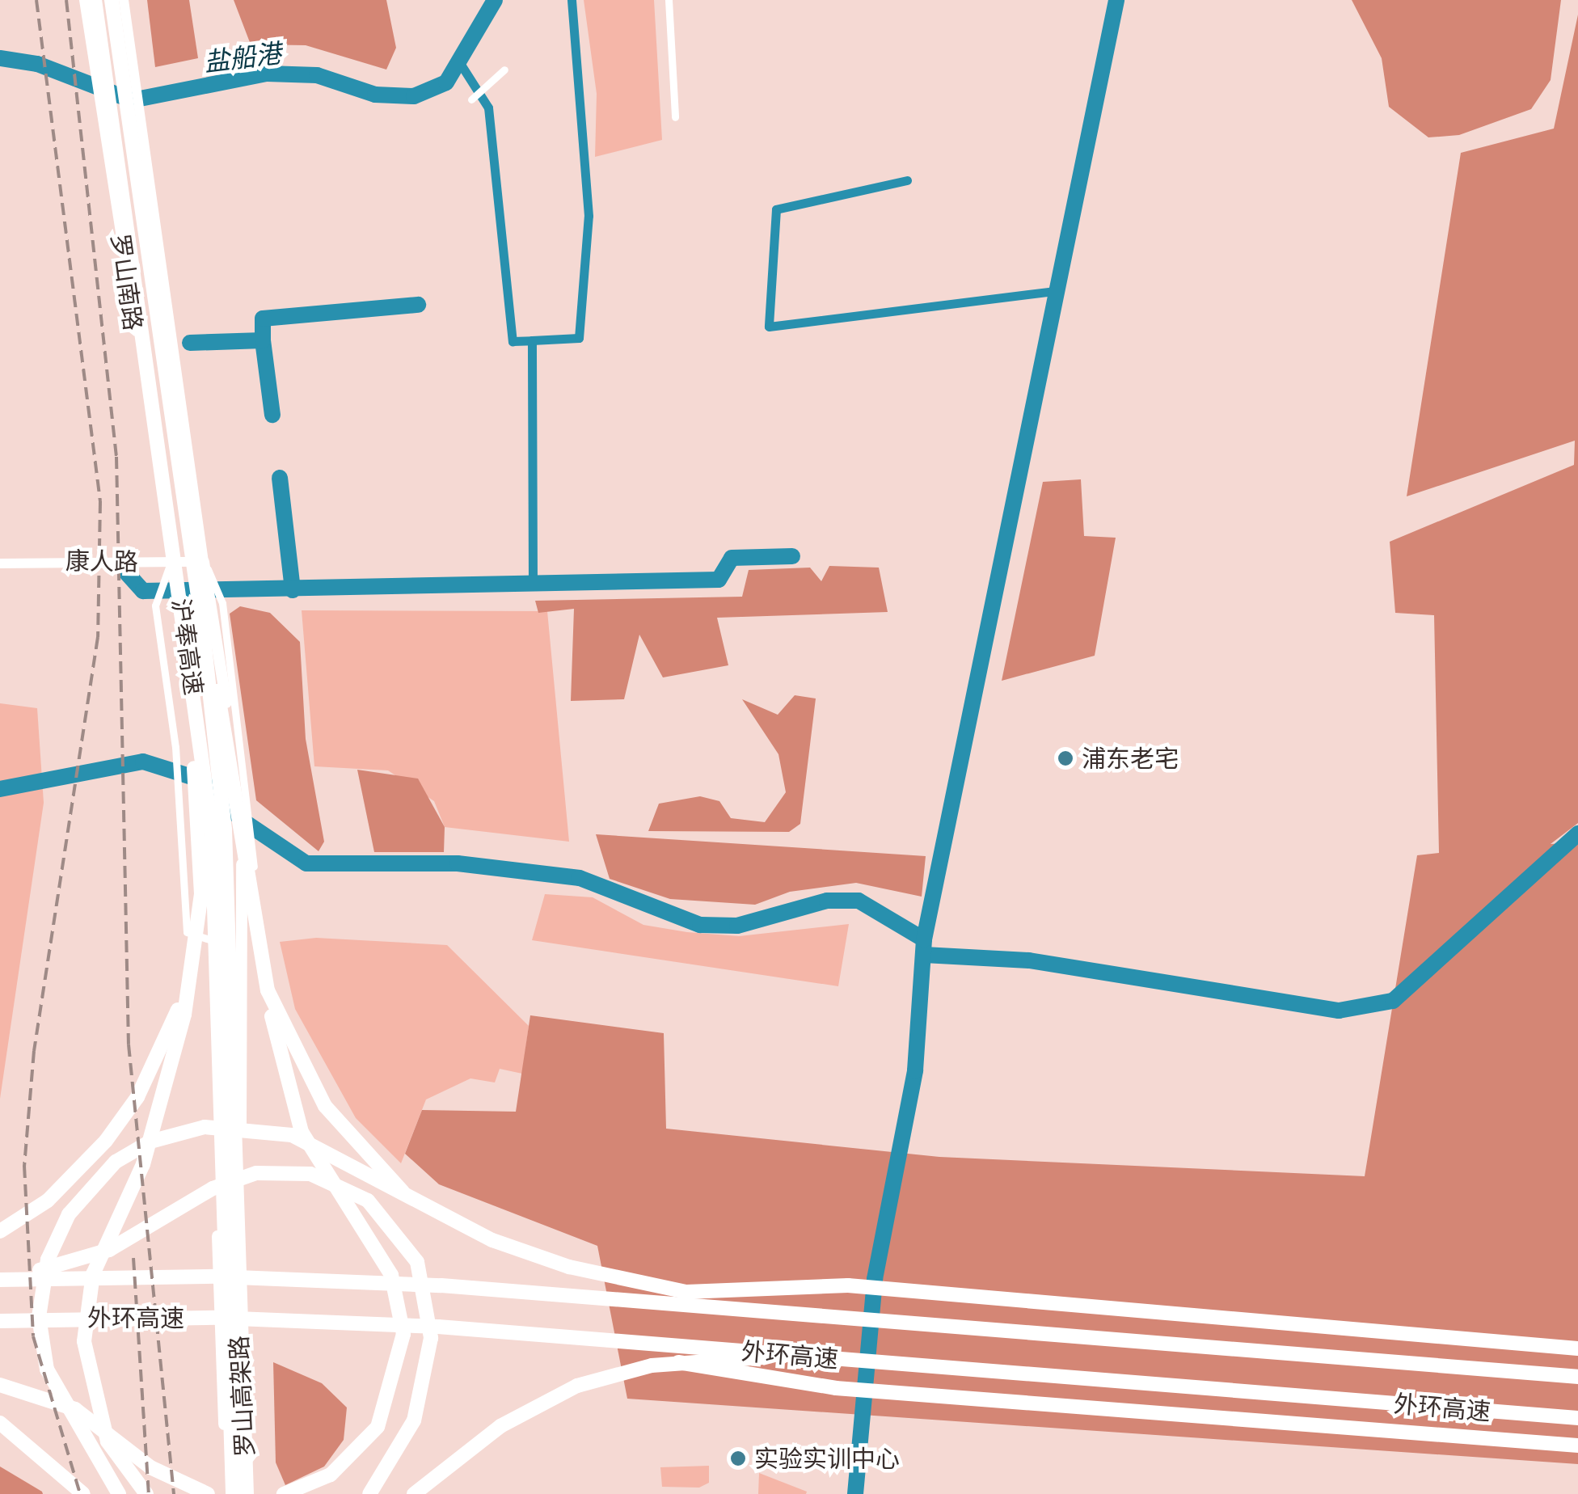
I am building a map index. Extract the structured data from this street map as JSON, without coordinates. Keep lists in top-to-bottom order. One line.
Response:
{"streets":{"highway":["沪奉高速","外环高速","罗山高架路"],"main road":["罗山南路","康人路"]},"crossings":[["罗山南路","康人路"],["沪奉高速","罗山高架路"]],"water":["盐船港"],"places":["浦东老宅","实验实训中心"]}
